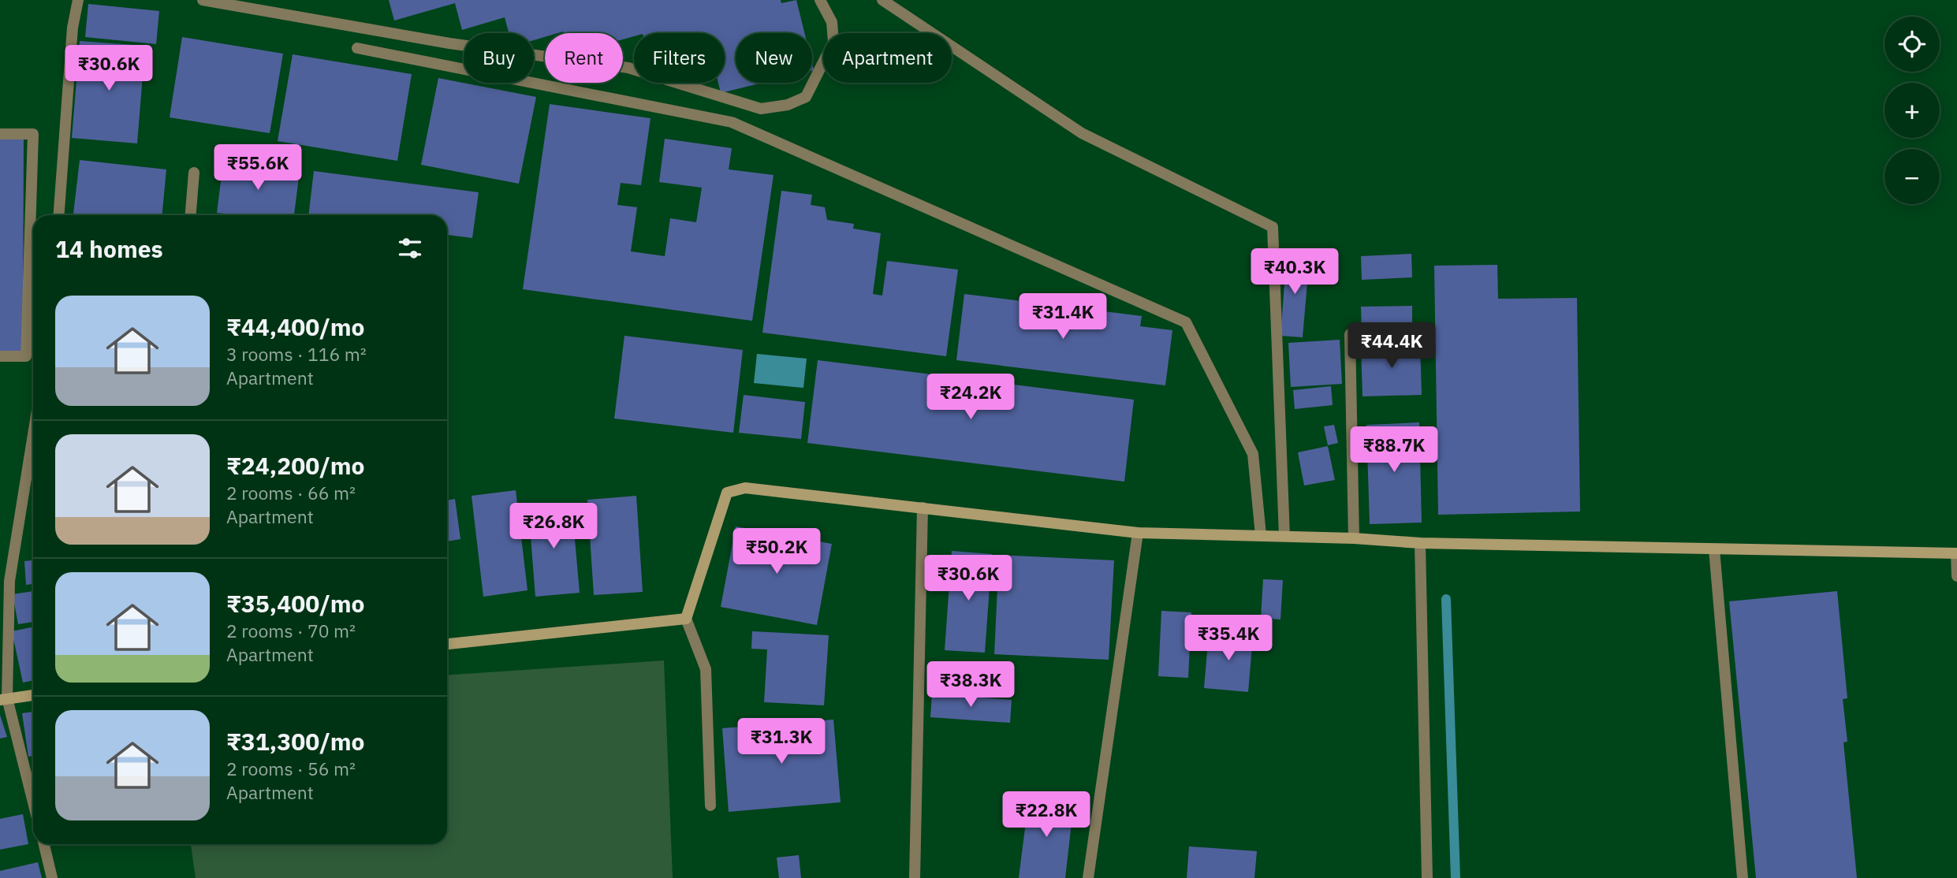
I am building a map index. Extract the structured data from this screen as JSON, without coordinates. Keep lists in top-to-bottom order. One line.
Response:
{"page":{"map_buttons":["+","−"],"chip":["Buy","Rent","Filters","New","Apartment"],"price":["₹30.6K","₹55.6K","₹40.3K","₹31.4K","₹44.4K","₹24.2K","₹88.7K","₹26.8K","₹50.2K","₹30.6K","₹35.4K","₹38.3K","₹31.3K","₹22.8K"],"heading":"14 homes","list":[{"name":"₹44,400/mo","note":"3 rooms · 116 m² · Apartment"},{"name":"₹24,200/mo","note":"2 rooms · 66 m² · Apartment"},{"name":"₹35,400/mo","note":"2 rooms · 70 m² · Apartment"},{"name":"₹31,300/mo","note":"2 rooms · 56 m² · Apartment"}]}}
